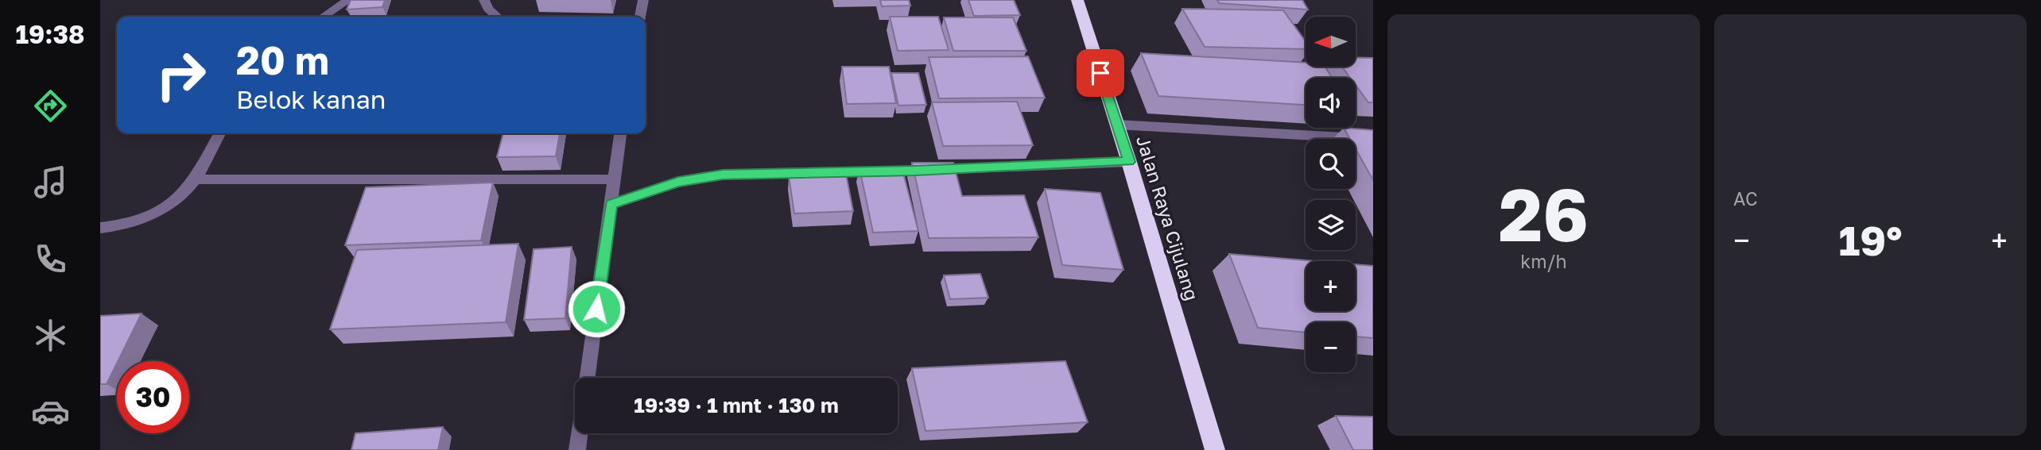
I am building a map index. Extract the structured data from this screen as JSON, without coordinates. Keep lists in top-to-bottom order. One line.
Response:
{"streets":{"highway":["Jalan Raya Cijulang"]},"north":"left","page":{"tabs":"19:38","tile":[["26","km/h"],"AC"],"map_buttons":["+","−"],"turn":["20 m","Belok kanan"],"heat":["−","19°","+"],"limit":"30","trip":"19:39 · 1 mnt · 130 m"}}
